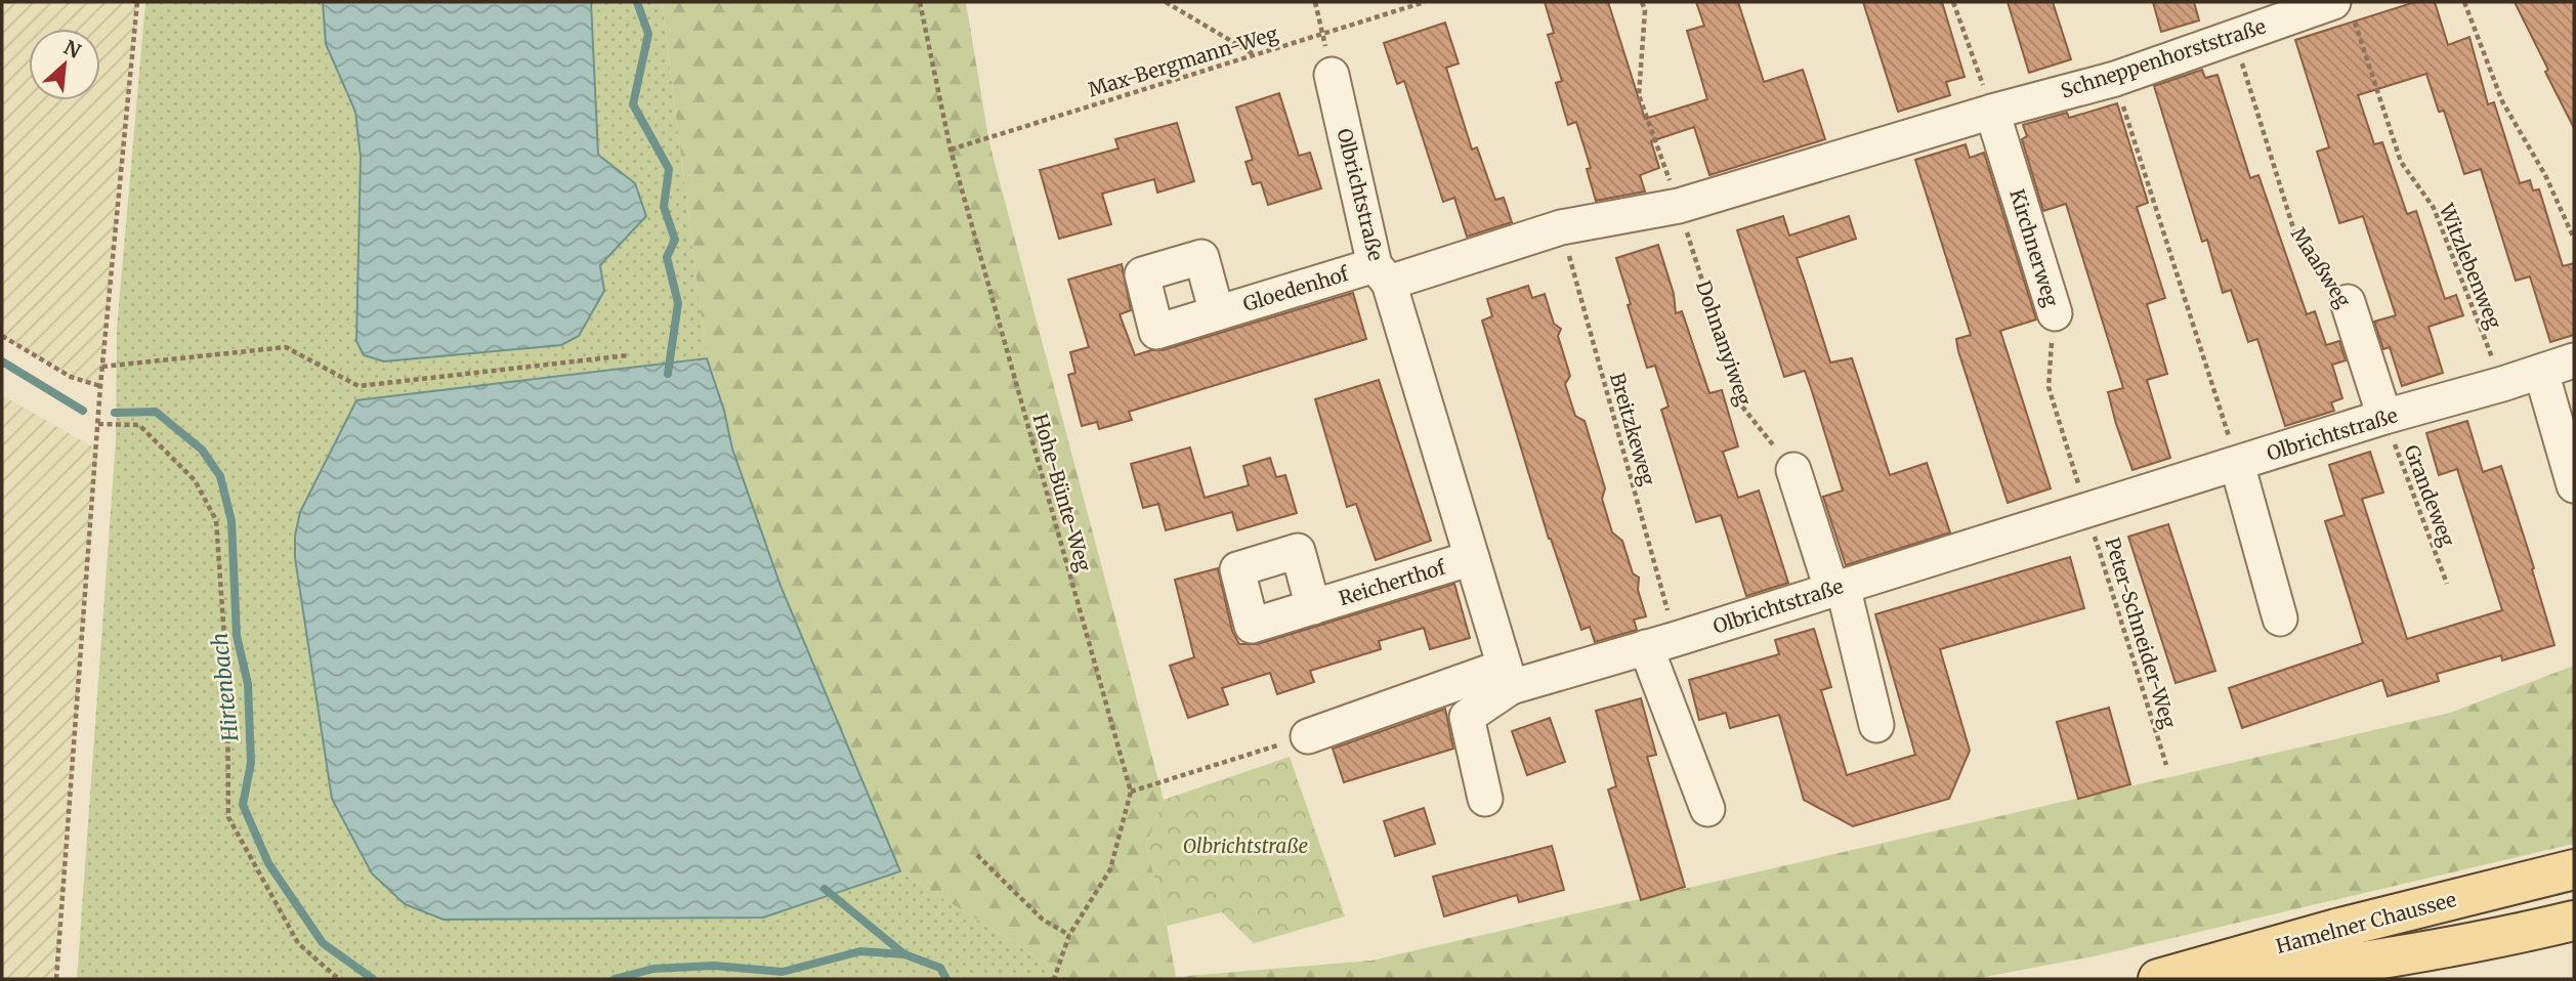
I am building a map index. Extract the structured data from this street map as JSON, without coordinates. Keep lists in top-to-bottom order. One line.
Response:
{"streets":{"main road":["Hamelner Chaussee"],"street":["Schneppenhorststraße","Olbrichtstraße","Kirchnerweg","Maaßweg","Gloedenhof","Reicherthof"],"path":["Max-Bergmann-Weg","Witzlebenweg","Dohnanyiweg","Breitzkeweg","Hohe-Bünte-Weg","Grandeweg","Peter-Schneider-Weg"]},"crossings":[["Schneppenhorststraße","Olbrichtstraße"],["Schneppenhorststraße","Kirchnerweg"],["Schneppenhorststraße","Witzlebenweg"],["Schneppenhorststraße","Maaßweg"],["Schneppenhorststraße","Gloedenhof"],["Schneppenhorststraße","Dohnanyiweg"],["Schneppenhorststraße","Breitzkeweg"],["Max-Bergmann-Weg","Hohe-Bünte-Weg"],["Olbrichtstraße","Kirchnerweg"],["Olbrichtstraße","Witzlebenweg"],["Olbrichtstraße","Maaßweg"],["Olbrichtstraße","Gloedenhof"],["Olbrichtstraße","Breitzkeweg"],["Olbrichtstraße","Grandeweg"],["Olbrichtstraße","Reicherthof"],["Olbrichtstraße","Peter-Schneider-Weg"],["Kirchnerweg","Peter-Schneider-Weg"],["Maaßweg","Grandeweg"]],"water":["Hirtenbach"],"parks":["Olbrichtstraße"],"north":"top right"}
